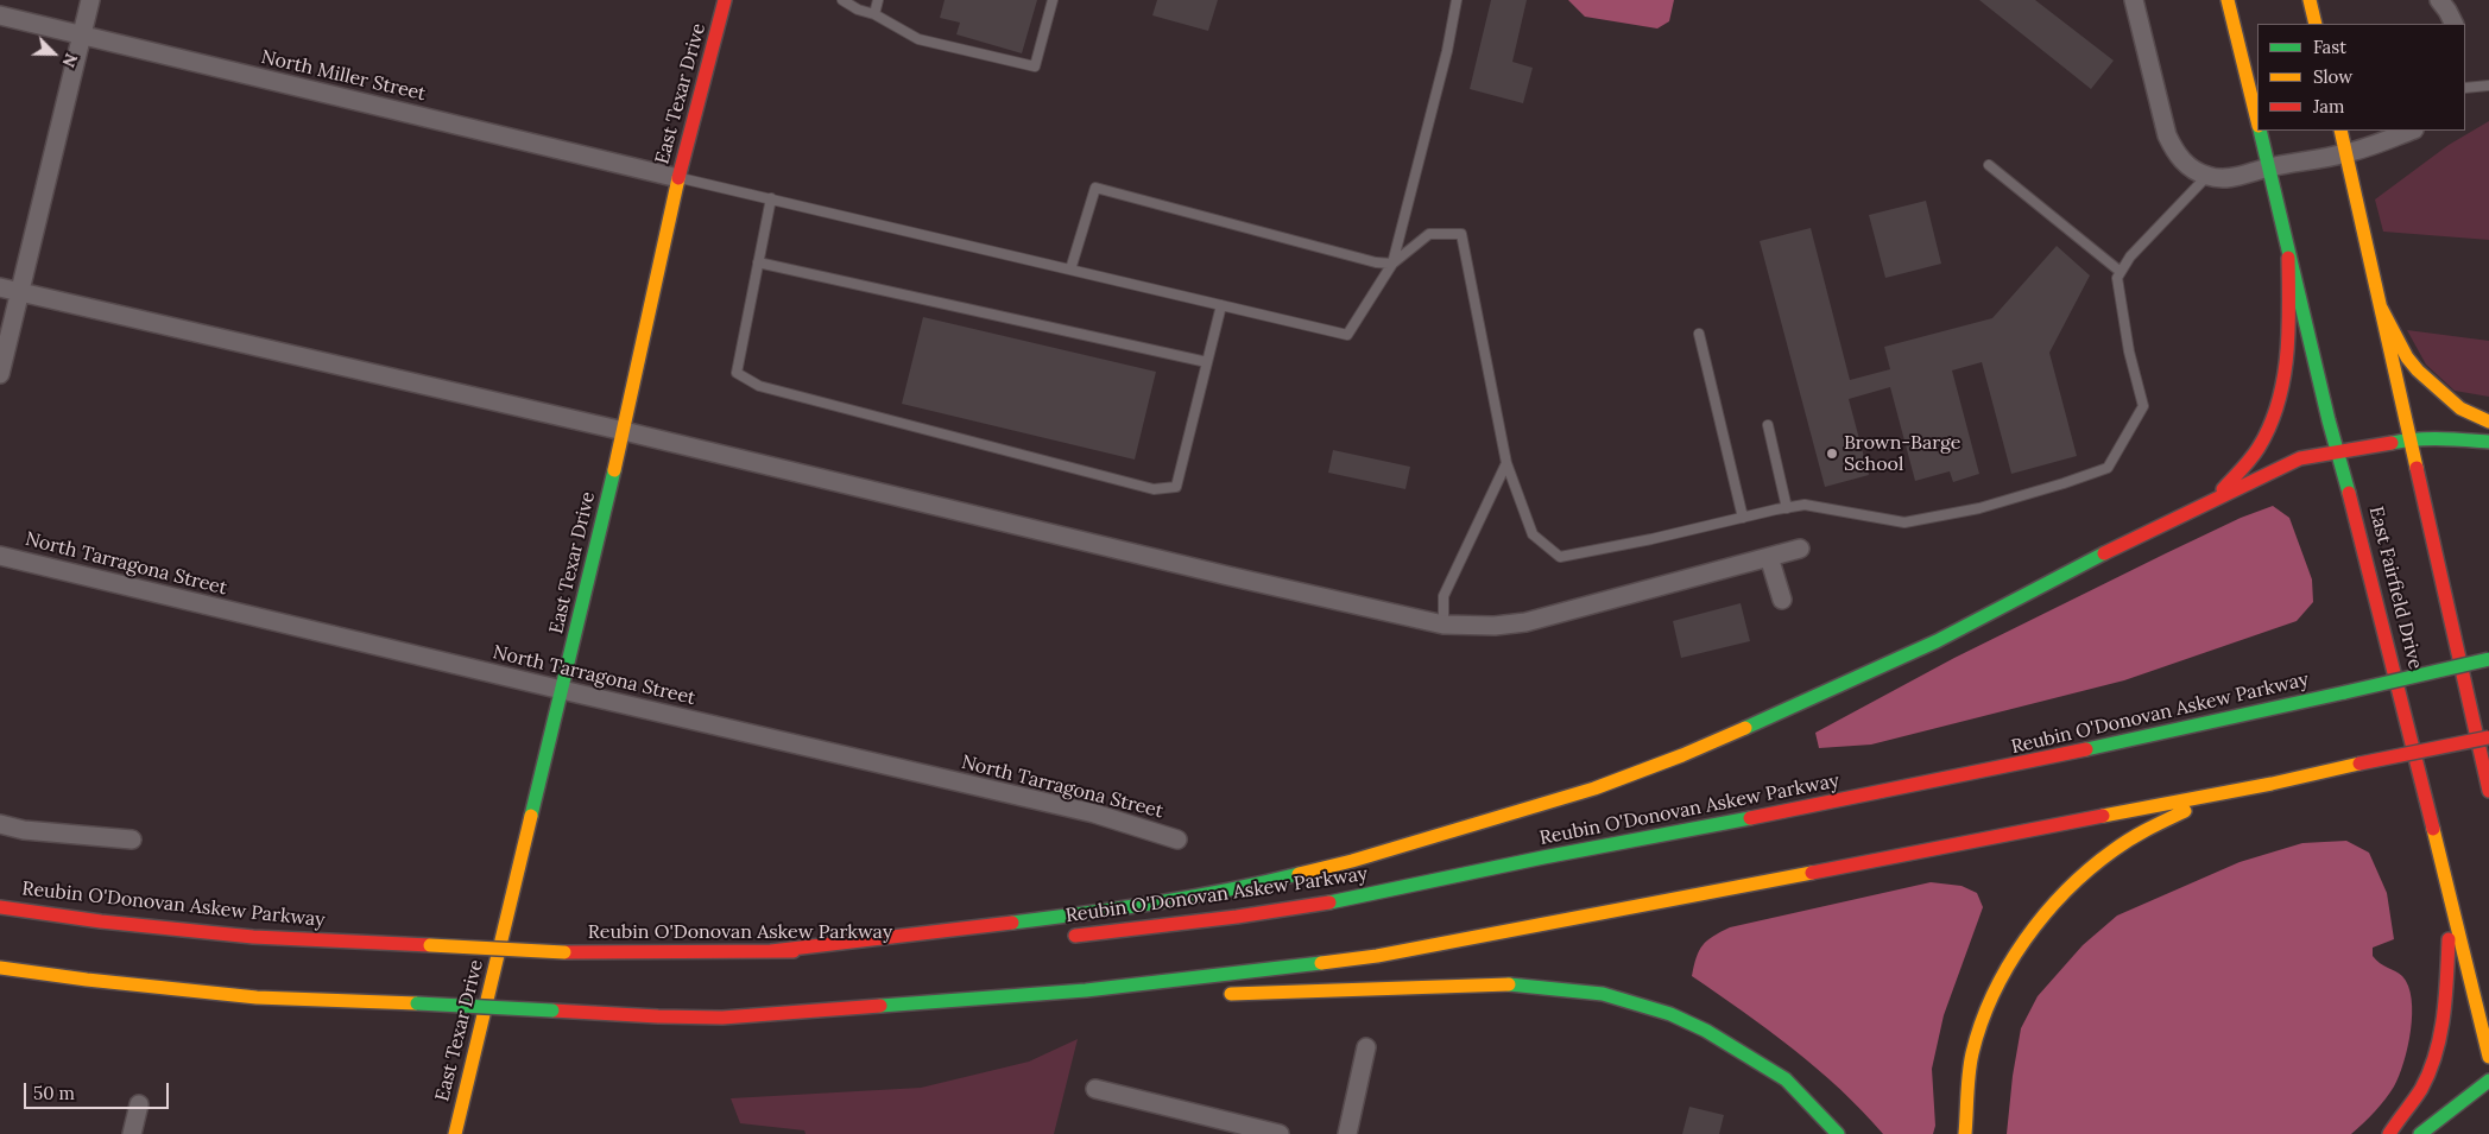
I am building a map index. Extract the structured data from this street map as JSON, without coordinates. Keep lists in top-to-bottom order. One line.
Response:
{"streets":{"main road":["East Texar Drive","East Fairfield Drive","Reubin O'Donovan Askew Parkway"],"street":["North Miller Street","North Tarragona Street"]},"crossings":[["North Miller Street","East Texar Drive"],["East Texar Drive","North Tarragona Street"]],"places":["Brown-Barge School"],"legend":["Fast","Slow","Jam"],"scale_bar":"50 m","north":"bottom right"}
